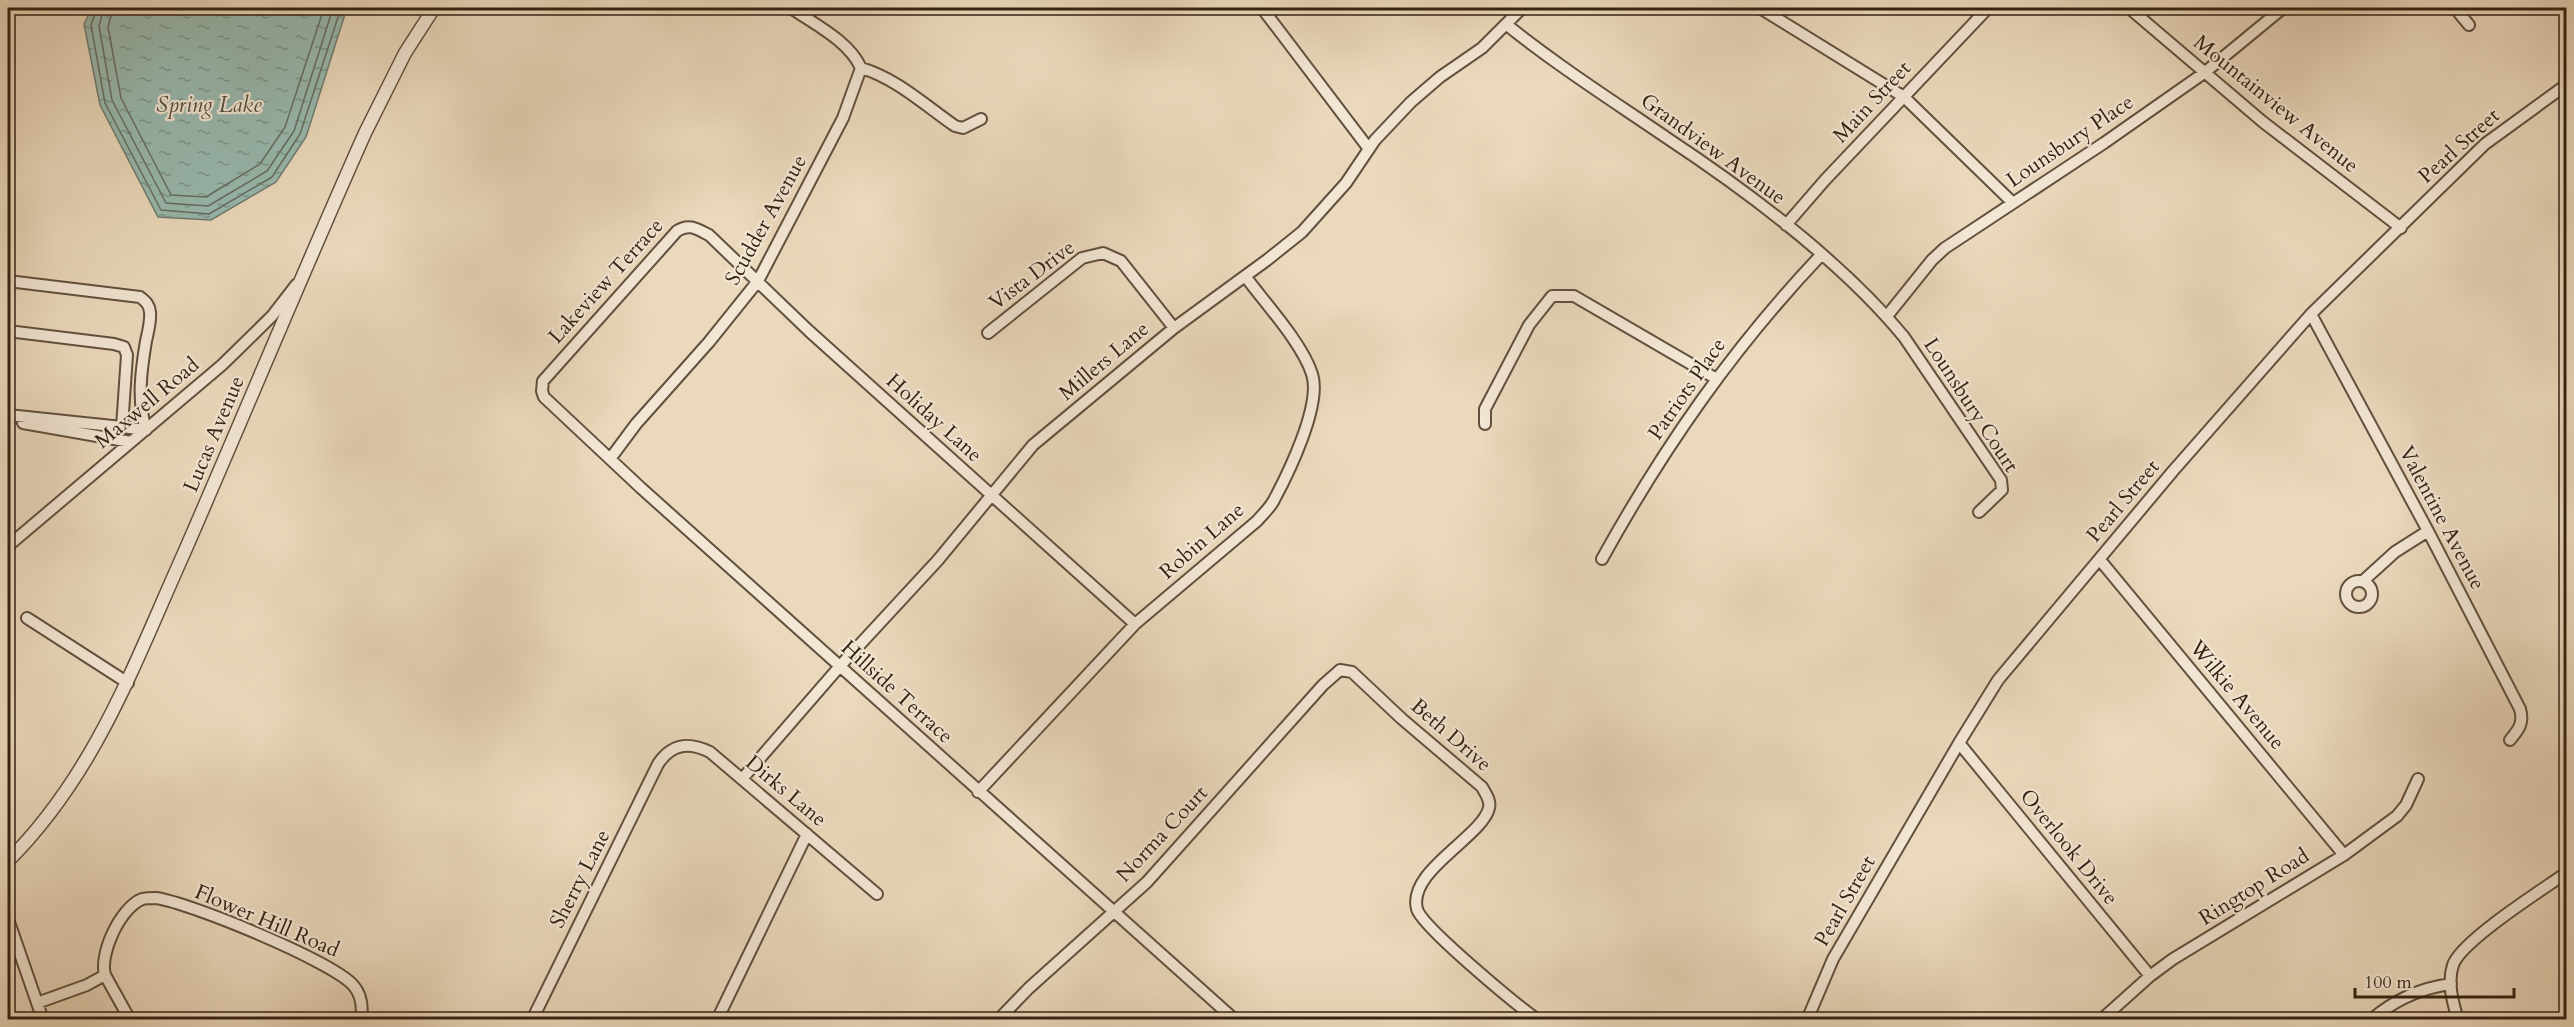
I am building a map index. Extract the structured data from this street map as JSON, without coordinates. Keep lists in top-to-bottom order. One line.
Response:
{"streets":{"street":["Main Street","Mountainview Avenue","Lounsbury Place","Pearl Street","Grandview Avenue","Scudder Avenue","Vista Drive","Lakeview Terrace","Millers Lane","Patriots Place","Maxwell Road","Lounsbury Court","Holiday Lane","Lucas Avenue","Valentine Avenue","Robin Lane","Hillside Terrace","Wilkie Avenue","Beth Drive","Dirks Lane","Norma Court","Overlook Drive","Sherry Lane","Ringtop Road","Flower Hill Road"]},"crossings":[["Main Street","Grandview Avenue"],["Mountainview Avenue","Lounsbury Place"],["Mountainview Avenue","Pearl Street"],["Lounsbury Place","Grandview Avenue"],["Lounsbury Place","Lounsbury Court"],["Pearl Street","Valentine Avenue"],["Pearl Street","Wilkie Avenue"],["Pearl Street","Overlook Drive"],["Grandview Avenue","Millers Lane"],["Grandview Avenue","Patriots Place"],["Grandview Avenue","Lounsbury Court"],["Scudder Avenue","Holiday Lane"],["Scudder Avenue","Hillside Terrace"],["Vista Drive","Millers Lane"],["Lakeview Terrace","Holiday Lane"],["Lakeview Terrace","Hillside Terrace"],["Millers Lane","Holiday Lane"],["Millers Lane","Robin Lane"],["Millers Lane","Hillside Terrace"],["Millers Lane","Dirks Lane"],["Maxwell Road","Lucas Avenue"],["Holiday Lane","Robin Lane"],["Robin Lane","Hillside Terrace"],["Hillside Terrace","Norma Court"],["Wilkie Avenue","Ringtop Road"],["Beth Drive","Norma Court"],["Dirks Lane","Sherry Lane"],["Overlook Drive","Ringtop Road"]],"water":["Spring Lake"],"scale_bar":"100 m"}
